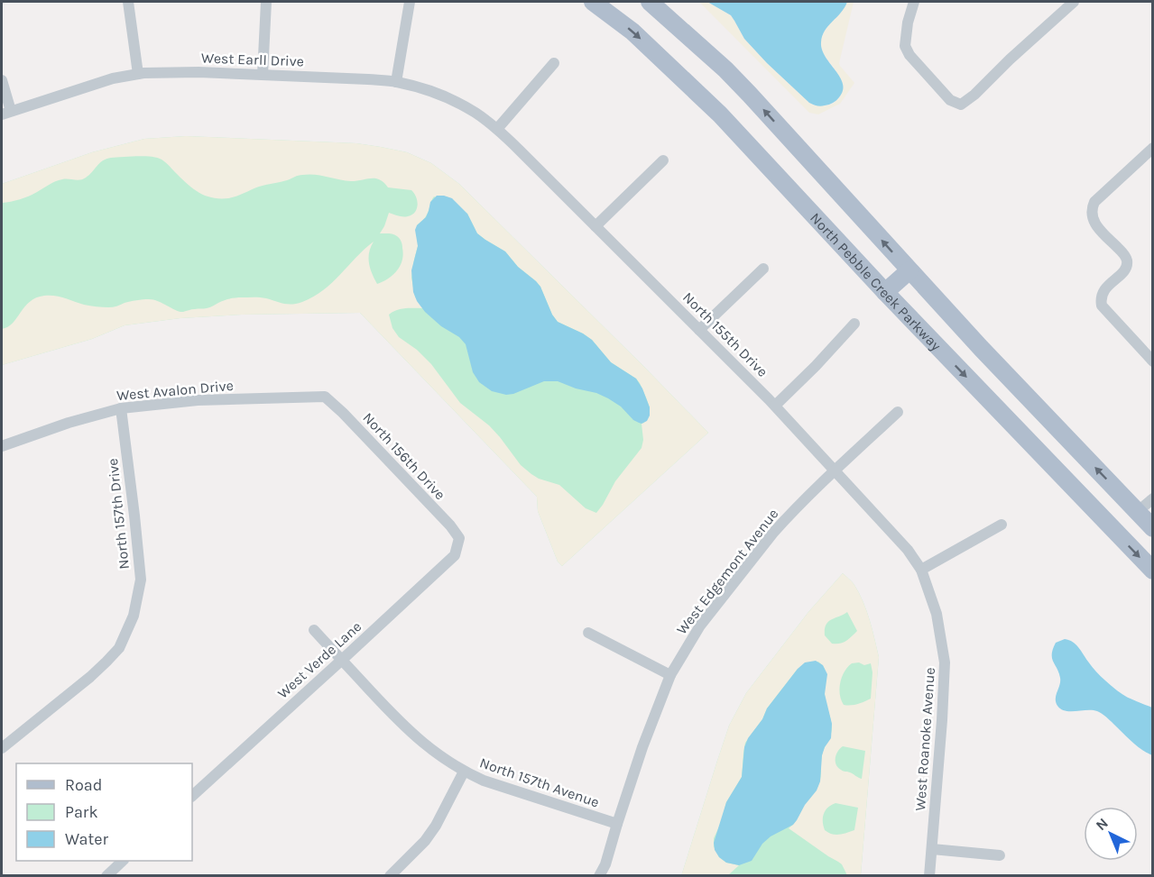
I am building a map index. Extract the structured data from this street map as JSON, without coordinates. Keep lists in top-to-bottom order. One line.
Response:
{"streets":{"main road":["North Pebble Creek Parkway"],"street":["West Earll Drive","North 155th Drive","West Avalon Drive","North 156th Drive","North 157th Drive","West Edgemont Avenue","West Verde Lane","West Roanoke Avenue","North 157th Avenue"]},"crossings":[["West Earll Drive","North 155th Drive"],["North 155th Drive","West Edgemont Avenue"],["North 155th Drive","West Roanoke Avenue"],["West Avalon Drive","North 156th Drive"],["West Avalon Drive","North 157th Drive"],["North 156th Drive","West Verde Lane"],["West Edgemont Avenue","North 157th Avenue"],["West Verde Lane","North 157th Avenue"]],"legend":["Road","Park","Water"],"north":"top left"}
